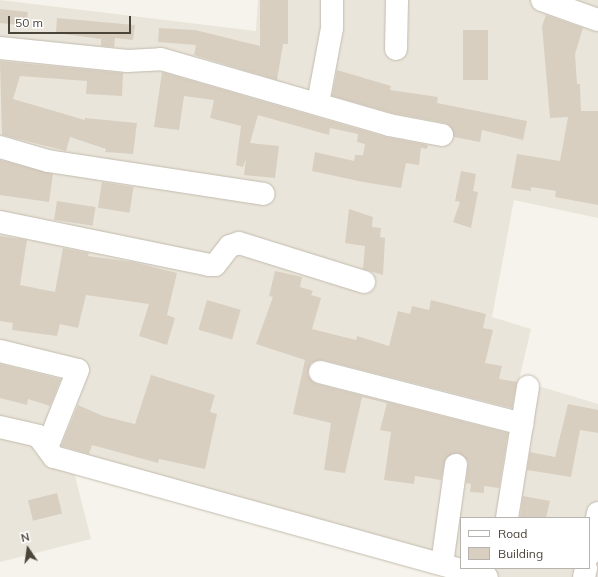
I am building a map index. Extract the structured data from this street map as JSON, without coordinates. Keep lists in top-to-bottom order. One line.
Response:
{"legend":["Road","Building"],"scale_bar":"50 m","north":"top"}
